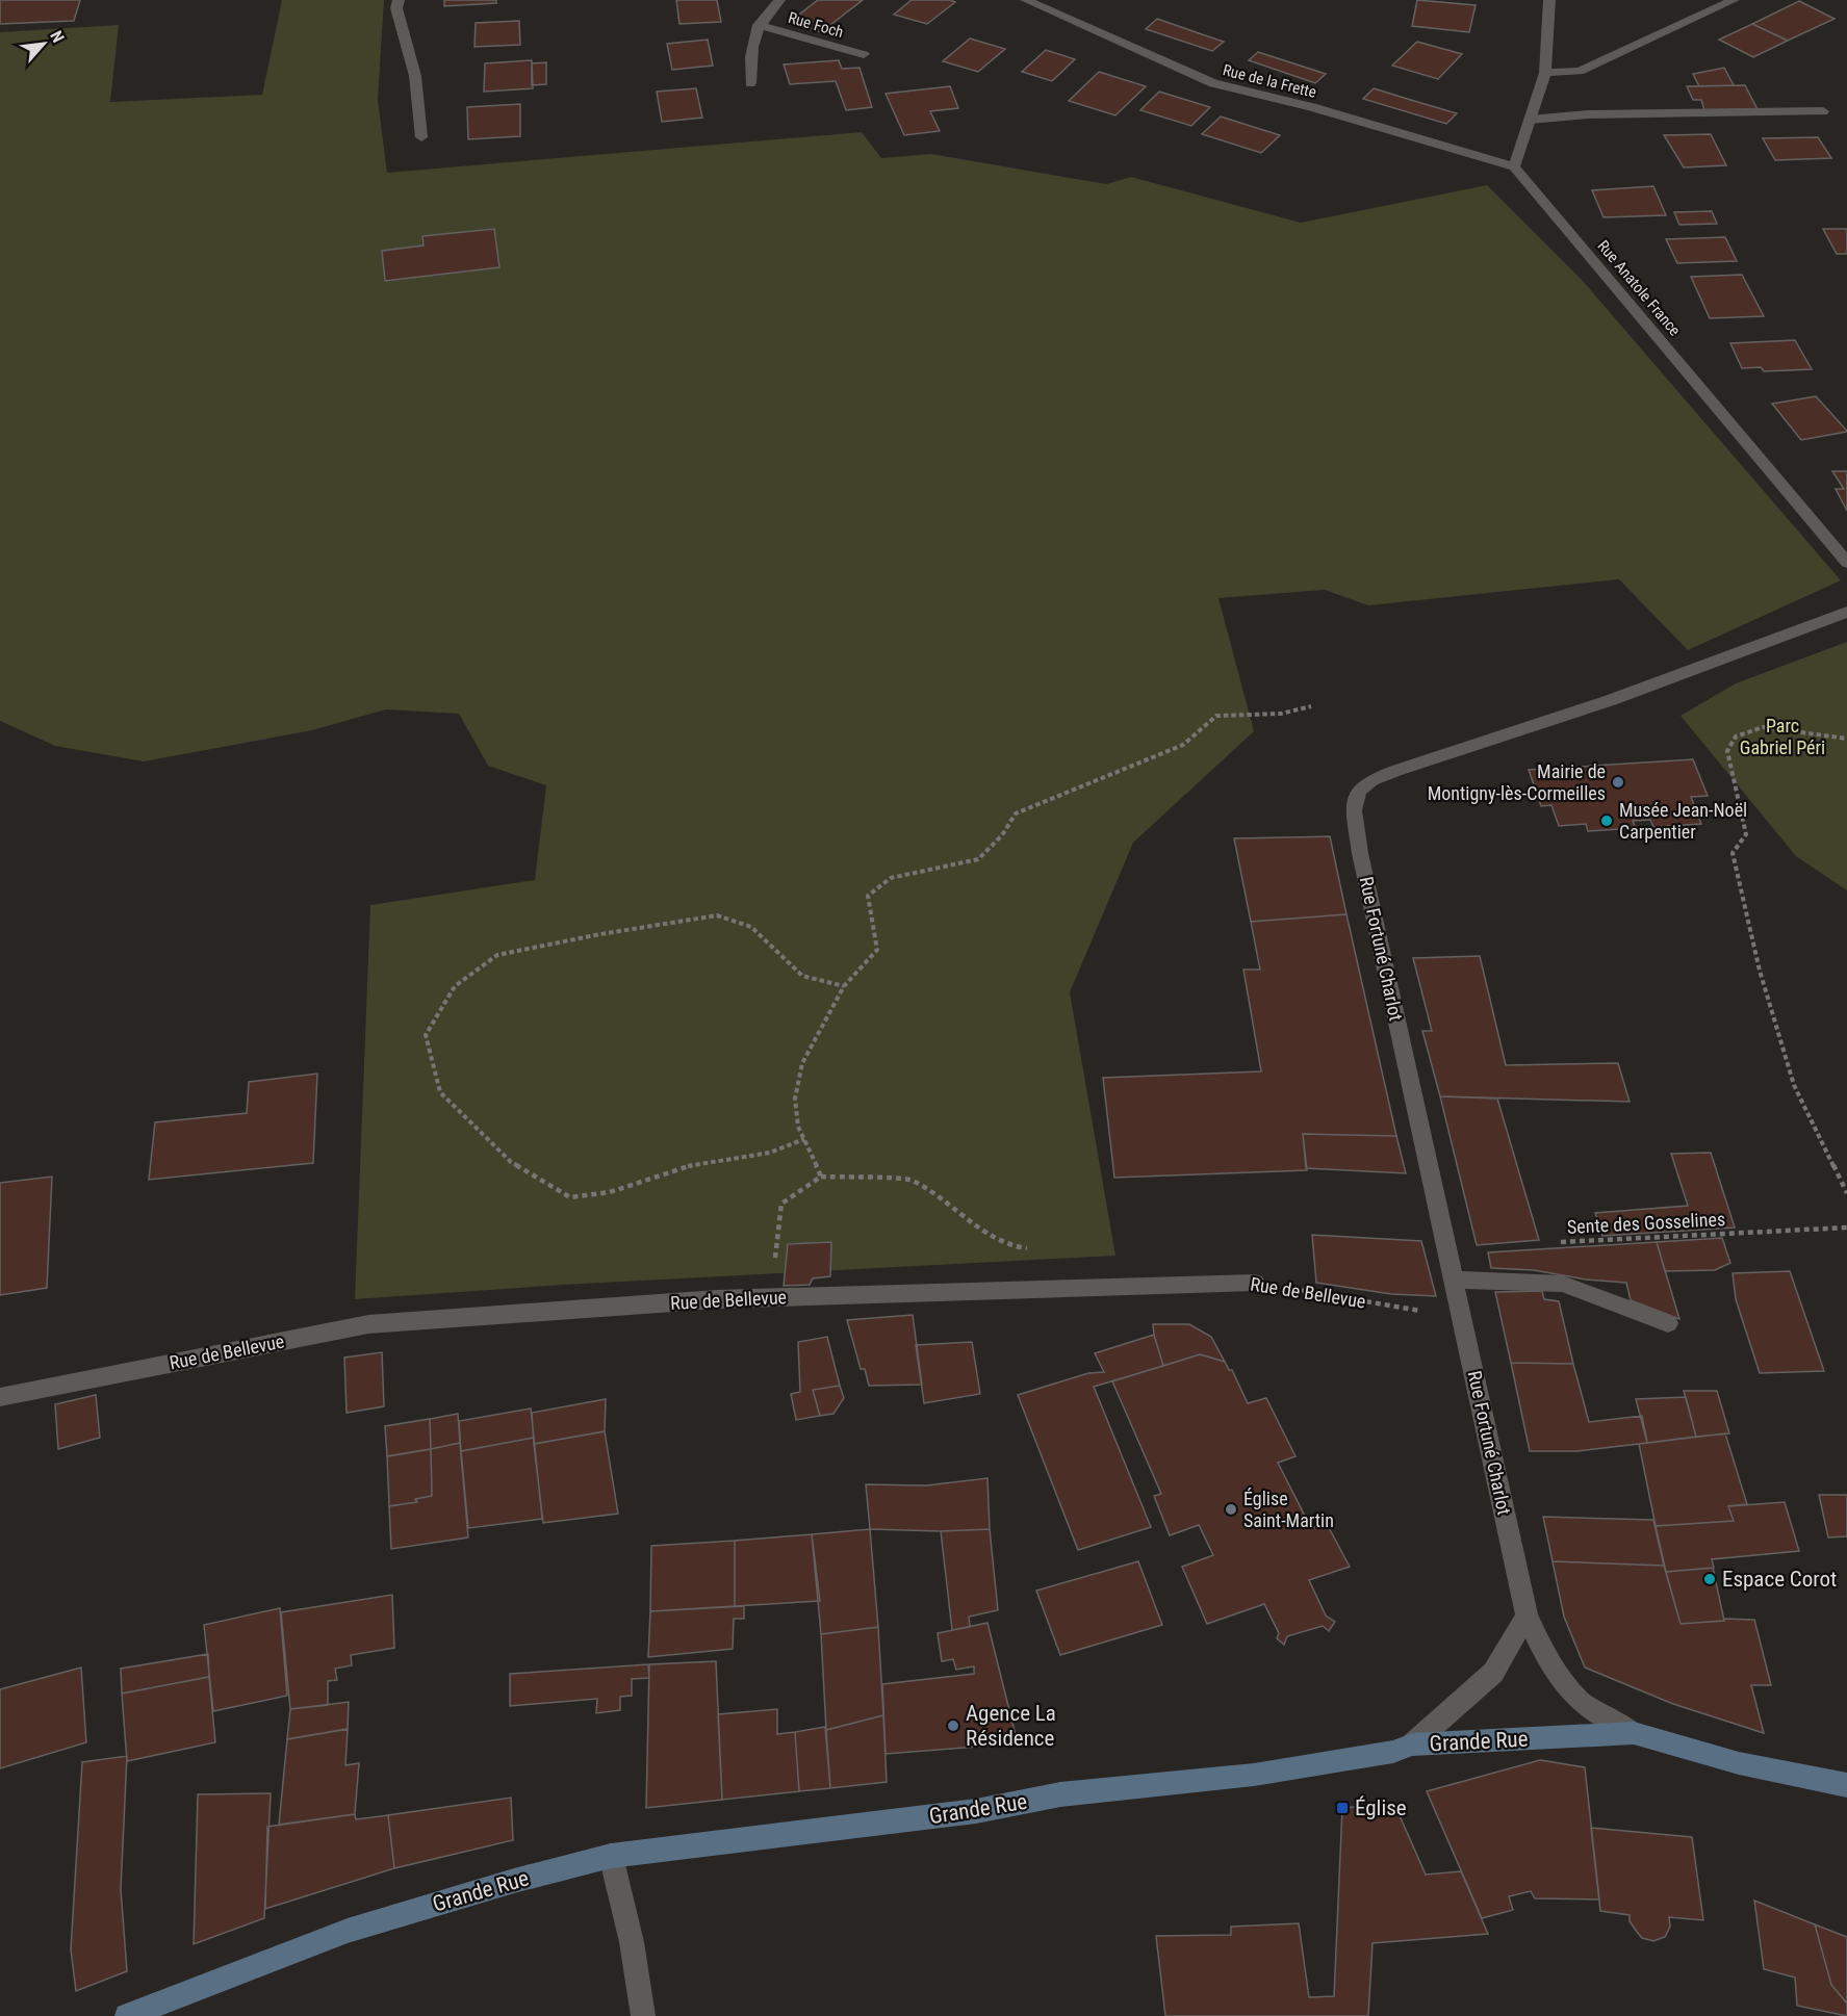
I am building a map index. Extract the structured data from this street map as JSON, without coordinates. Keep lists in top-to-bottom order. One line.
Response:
{"streets":{"street":["Rue Foch","Rue de la Frette","Rue Anatole France","Rue Fortuné Charlot","Rue de Bellevue","Grande Rue"],"path":["Sente des Gosselines"]},"crossings":[["Rue de la Frette","Rue Anatole France"],["Rue Fortuné Charlot","Rue de Bellevue"],["Rue Fortuné Charlot","Grande Rue"]],"parks":["Parc Gabriel Péri"],"places":{"other":["Mairie de Montigny-lès-Cormeilles","Musée Jean-Noël Carpentier","Église Saint-Martin","Espace Corot","Agence La Résidence"],"transit":["Église"]},"north":"top right"}
